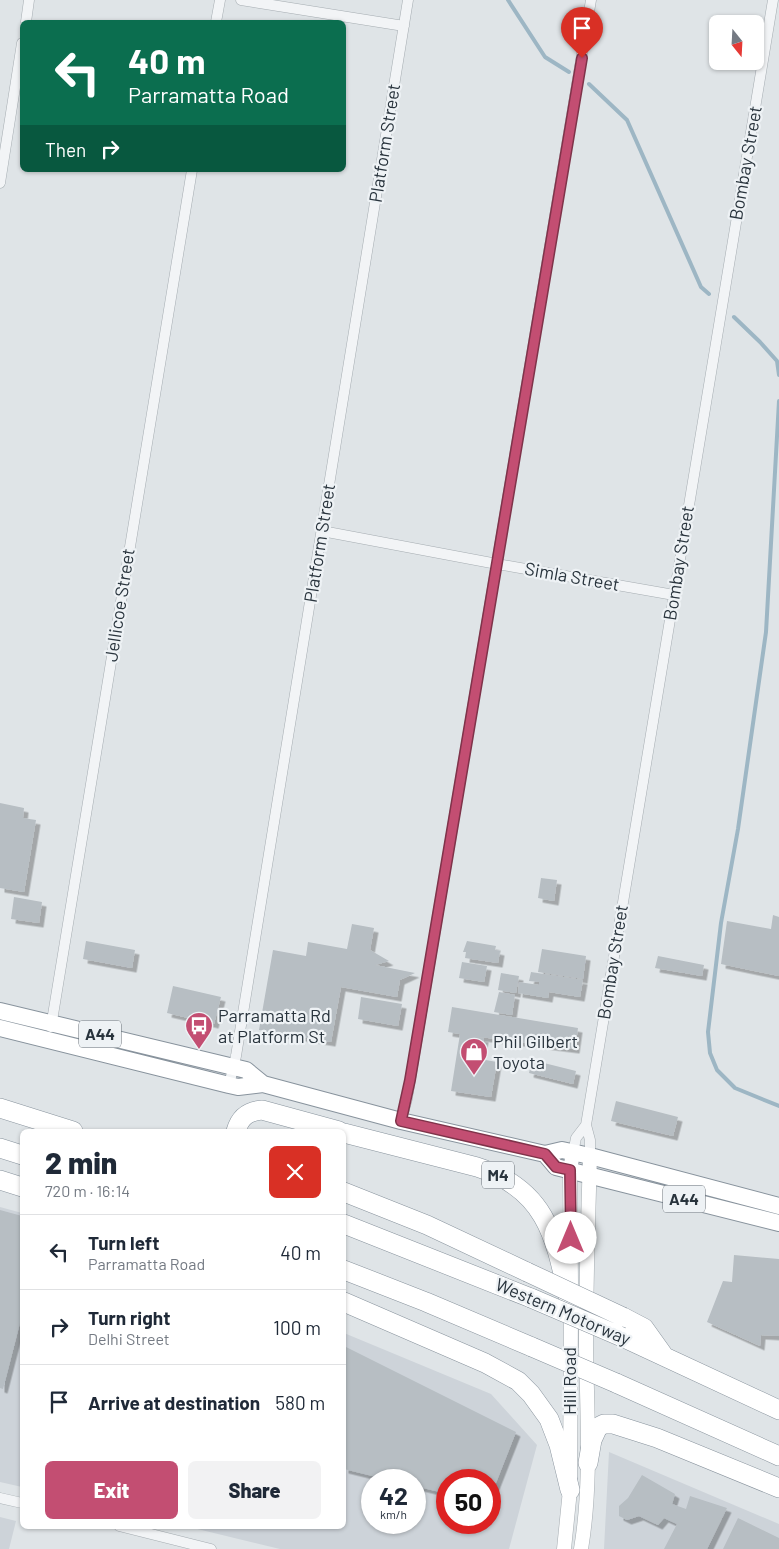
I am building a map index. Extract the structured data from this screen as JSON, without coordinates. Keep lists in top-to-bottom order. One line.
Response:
{"streets":{"highway":["A44","M4","Western Motorway"],"main road":["Hill Road"],"street":["Platform Street","Bombay Street","Simla Street","Jellicoe Street"]},"crossings":[["Platform Street","Simla Street"],["Platform Street","A44"],["Bombay Street","Simla Street"],["Bombay Street","A44"],["Bombay Street","Hill Road"],["Jellicoe Street","A44"],["A44","Hill Road"],["M4","Hill Road"]],"places":{"bus stop":["Parramatta Rd at Platform St"],"shop":["Phil Gilbert Toyota"]},"north":"bottom","page":{"turn":["40 m","Parramatta Road"],"then":"Then","heading":["2 min","720 m · 16:14"],"list":[{"name":"Turn left","note":"Parramatta Road","value":"40 m"},{"name":"Turn right","note":"Delhi Street","value":"100 m"},{"name":"Arrive at destination","value":"580 m"}],"buttons":["Exit","Share"],"speed":"42 km/h","limit":"50"}}
